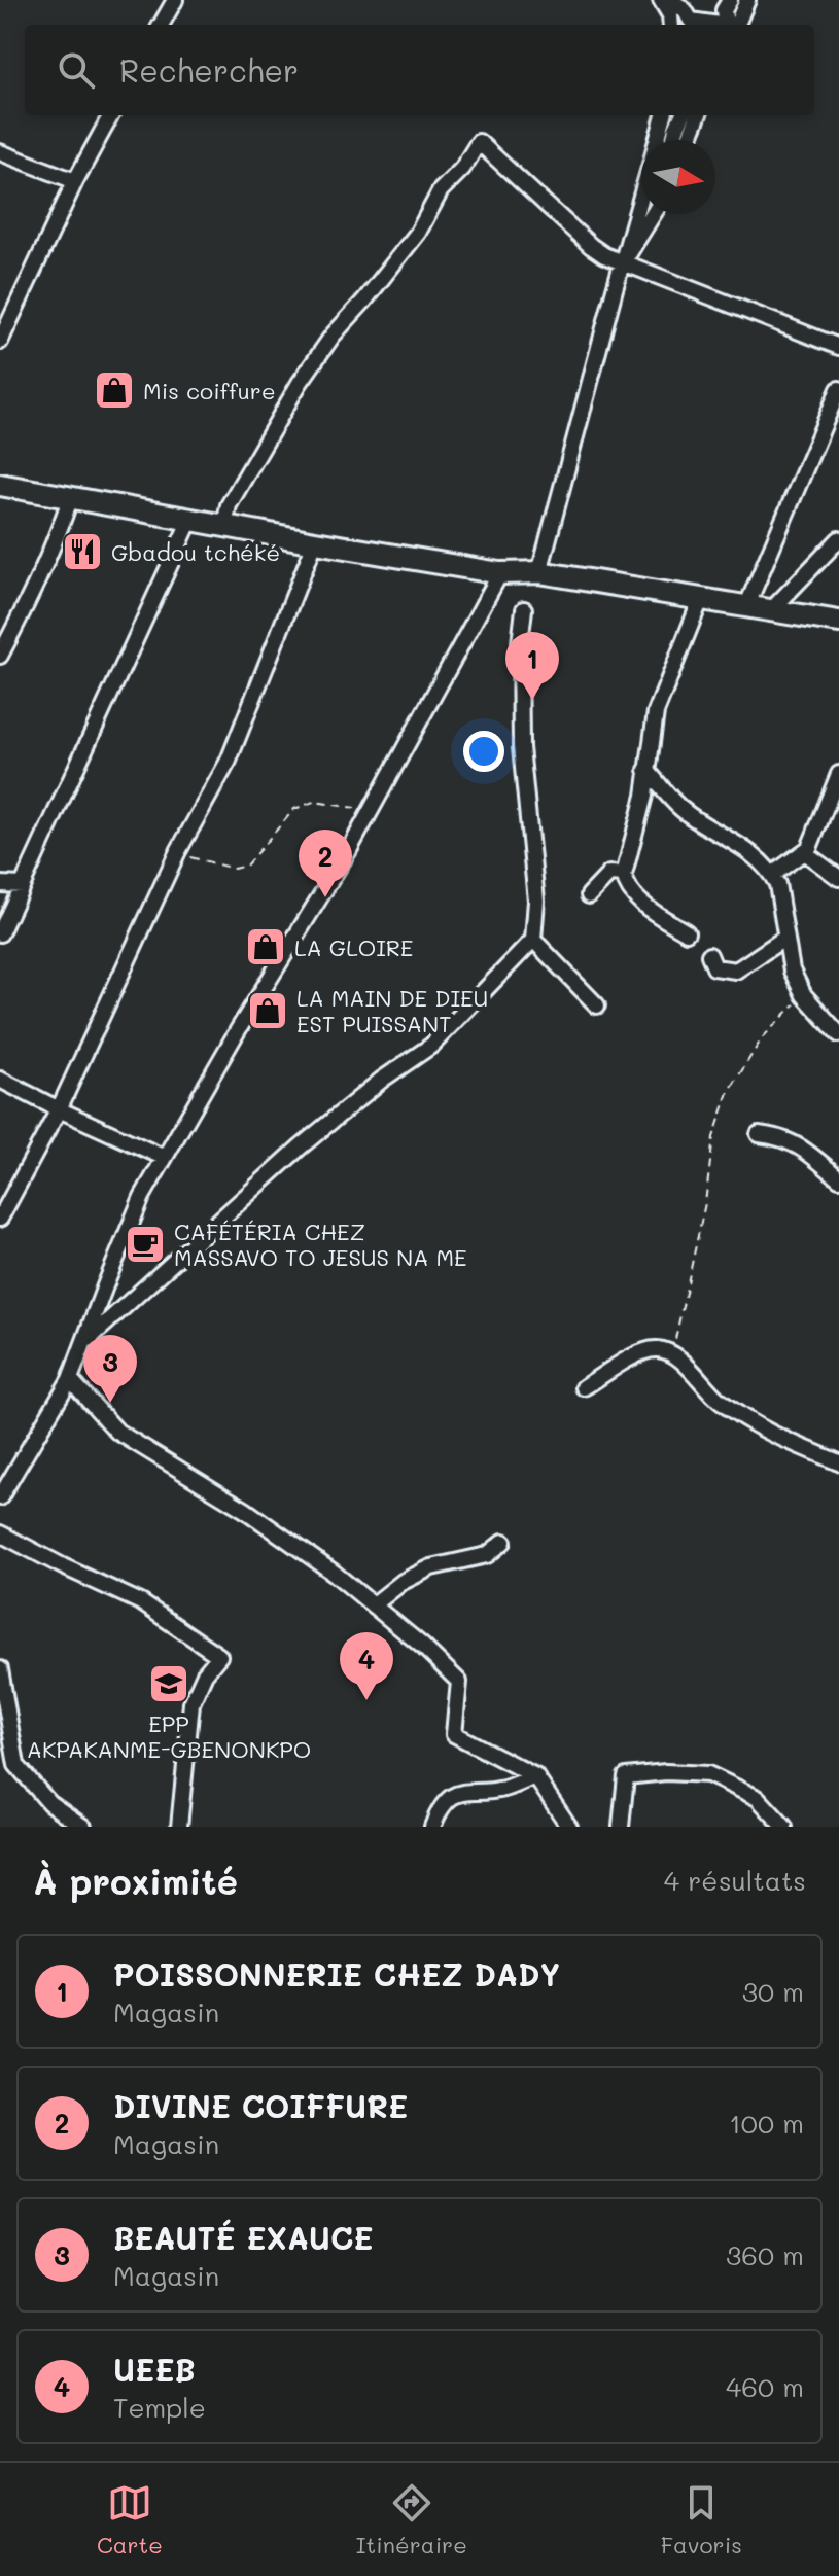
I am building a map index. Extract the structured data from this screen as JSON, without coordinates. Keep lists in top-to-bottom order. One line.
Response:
{"places":{"shop":["Mis coiffure","LA GLOIRE","LA MAIN DE DIEU EST PUISSANT"],"restaurant":["Gbadou tchéké"],"cafe":["CAFÉTÉRIA CHEZ MASSAVO TO JESUS NA ME"],"school or university":["EPP AKPAKANME-GBENONKPO"]},"north":"right","page":{"search":"Rechercher","pins":["1","2","3","4"],"heading":["À proximité","4 résultats"],"list":[{"mark":"1","name":"POISSONNERIE CHEZ DADY","note":"Magasin","value":"30 m"},{"mark":"2","name":"DIVINE COIFFURE","note":"Magasin","value":"100 m"},{"mark":"3","name":"BEAUTÉ EXAUCE","note":"Magasin","value":"360 m"},{"mark":"4","name":"UEEB","note":"Temple","value":"460 m"}],"nav":["Carte","Itinéraire","Favoris"]}}
